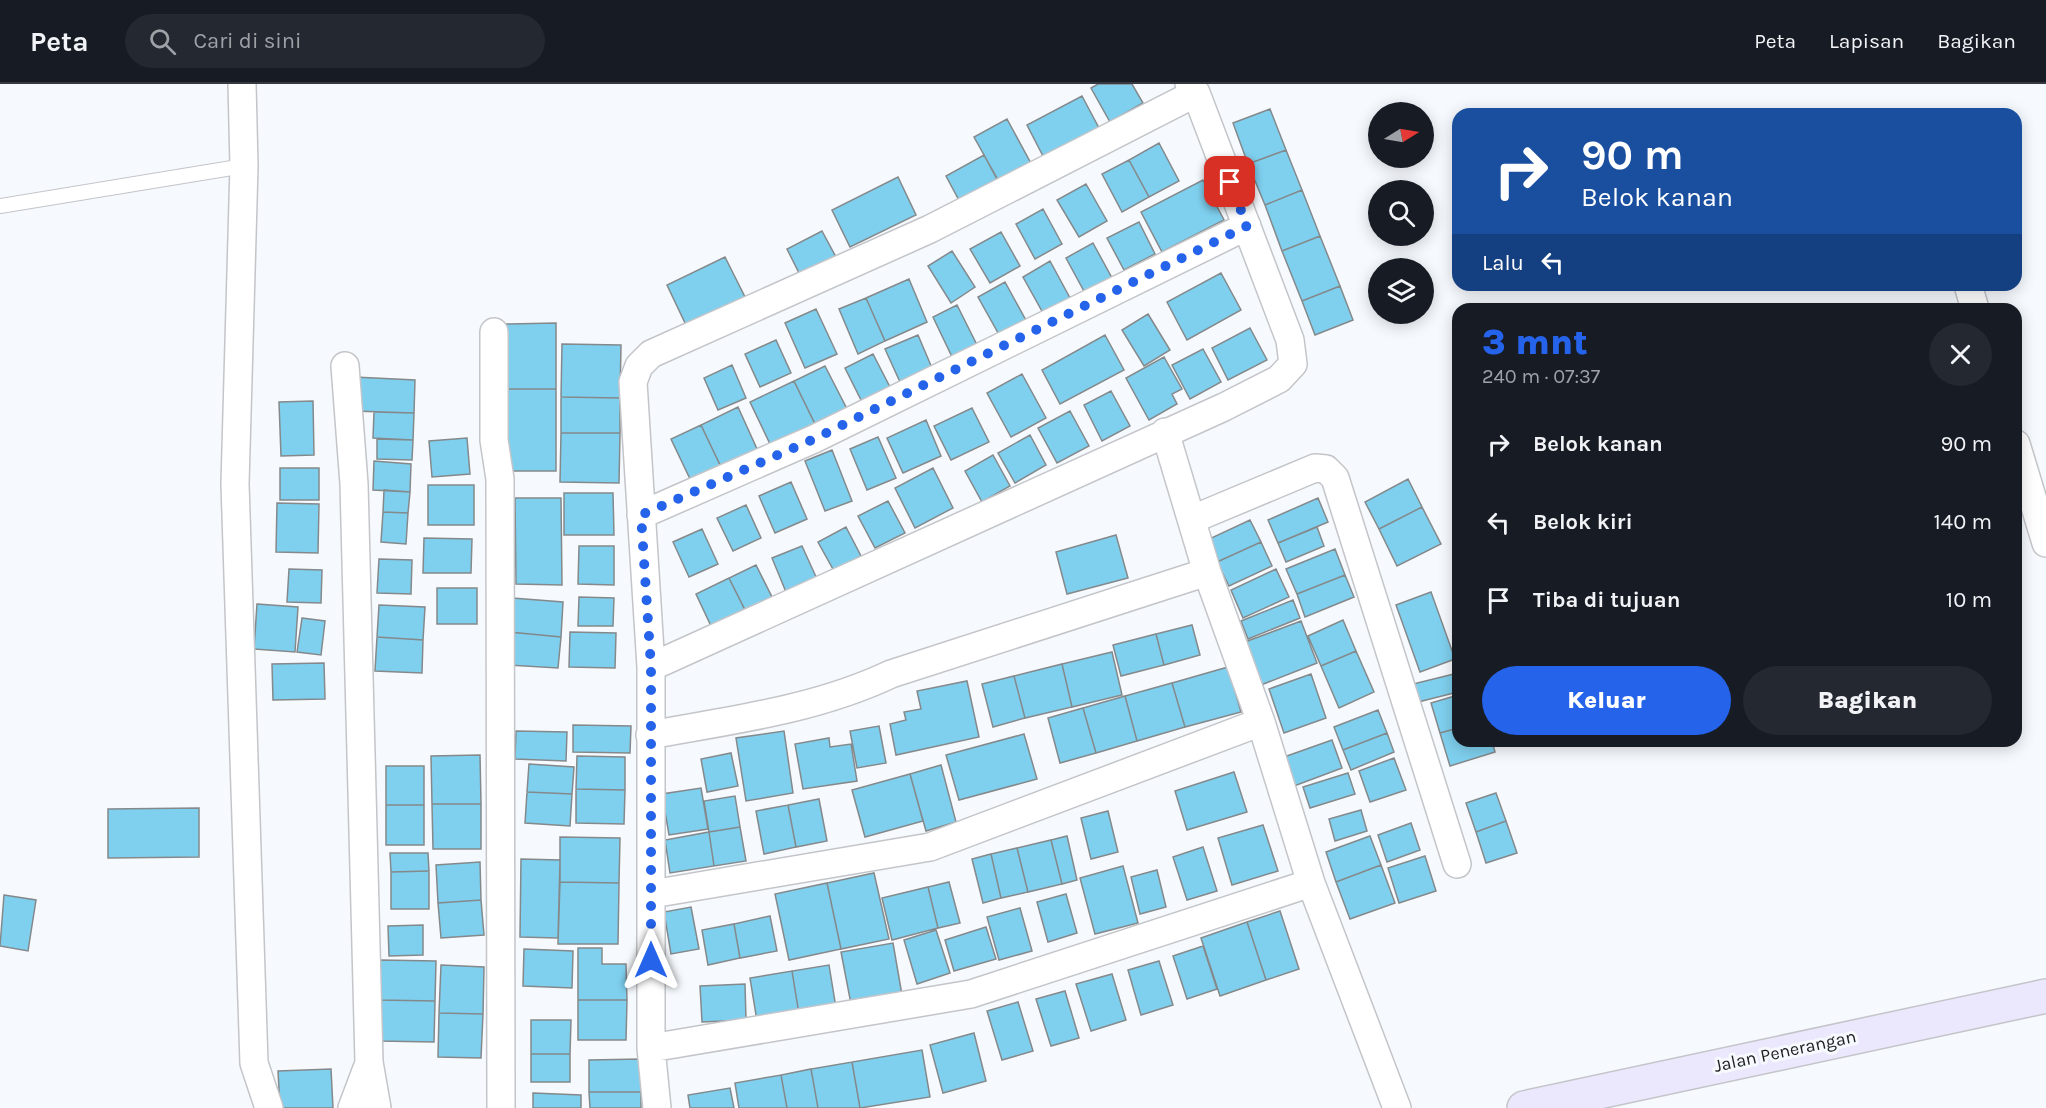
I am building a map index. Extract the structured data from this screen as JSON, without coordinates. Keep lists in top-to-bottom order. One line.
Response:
{"streets":{"street":["Jalan Penerangan"]},"north":"right","page":{"header":"Peta","search":"Cari di sini","nav":["Peta","Lapisan","Bagikan"],"turn":["90 m","Belok kanan"],"then":"Lalu","heading":["3 mnt","240 m · 07:37"],"list":[{"name":"Belok kanan","value":"90 m"},{"name":"Belok kiri","value":"140 m"},{"name":"Tiba di tujuan","value":"10 m"}],"buttons":["Keluar","Bagikan"]}}
